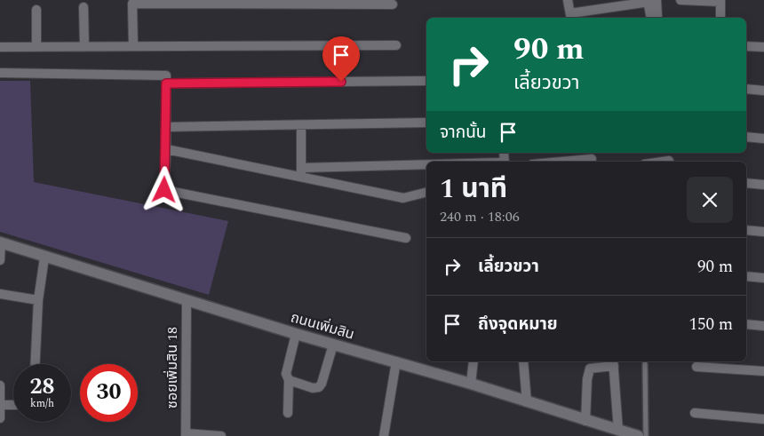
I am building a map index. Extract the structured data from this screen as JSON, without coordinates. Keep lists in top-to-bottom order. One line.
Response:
{"streets":{"street":["ถนนเพิ่มสิน","ซอยเพิ่มสิน 18"]},"crossings":[["ถนนเพิ่มสิน","ซอยเพิ่มสิน 18"]],"page":{"turn":["90 m","เลี้ยวขวา"],"then":"จากนั้น","heading":["1 นาที","240 m · 18:06"],"list":[{"name":"เลี้ยวขวา","value":"90 m"},{"name":"ถึงจุดหมาย","value":"150 m"}],"speed":"28 km/h","limit":"30"}}
